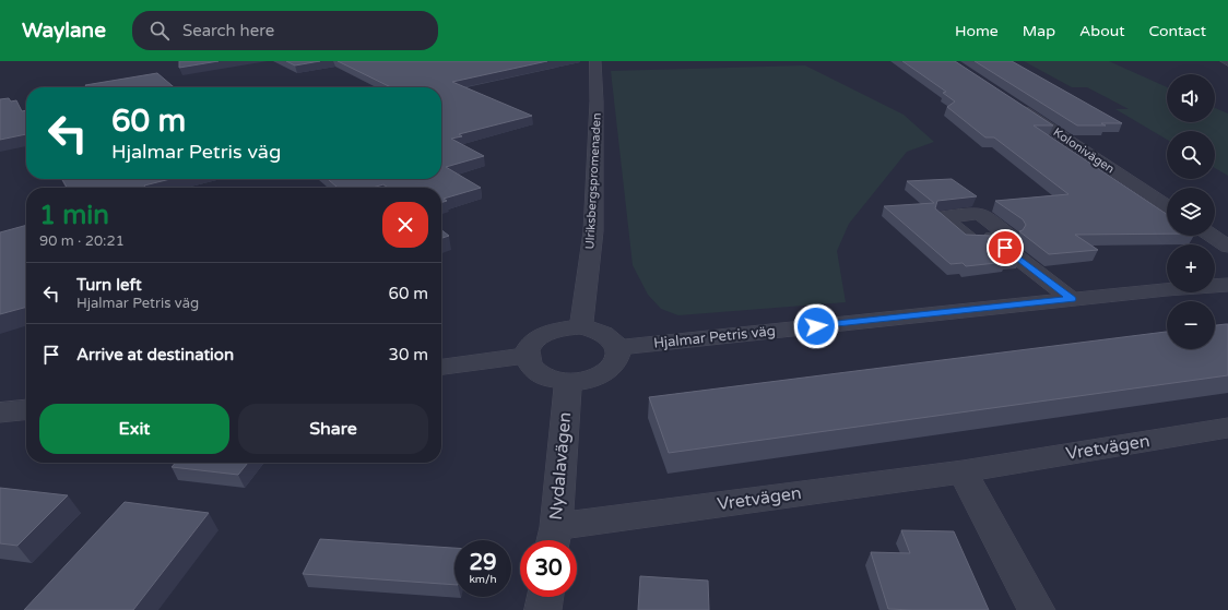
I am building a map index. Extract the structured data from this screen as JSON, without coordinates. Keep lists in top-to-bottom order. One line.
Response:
{"streets":{"street":["Kolonivägen","Ulriksbergspromenaden","Hjalmar Petris väg","Vretvägen","Nydalavägen"]},"crossings":[["Ulriksbergspromenaden","Hjalmar Petris väg"],["Ulriksbergspromenaden","Nydalavägen"],["Hjalmar Petris väg","Nydalavägen"],["Vretvägen","Nydalavägen"]],"page":{"header":"Waylane","search":"Search here","nav":["Home","Map","About","Contact"],"map_buttons":["+","−"],"turn":["60 m","Hjalmar Petris väg"],"heading":["1 min","90 m · 20:21"],"list":[{"name":"Turn left","note":"Hjalmar Petris väg","value":"60 m"},{"name":"Arrive at destination","value":"30 m"}],"buttons":["Exit","Share"],"speed":"29 km/h","limit":"30"}}
